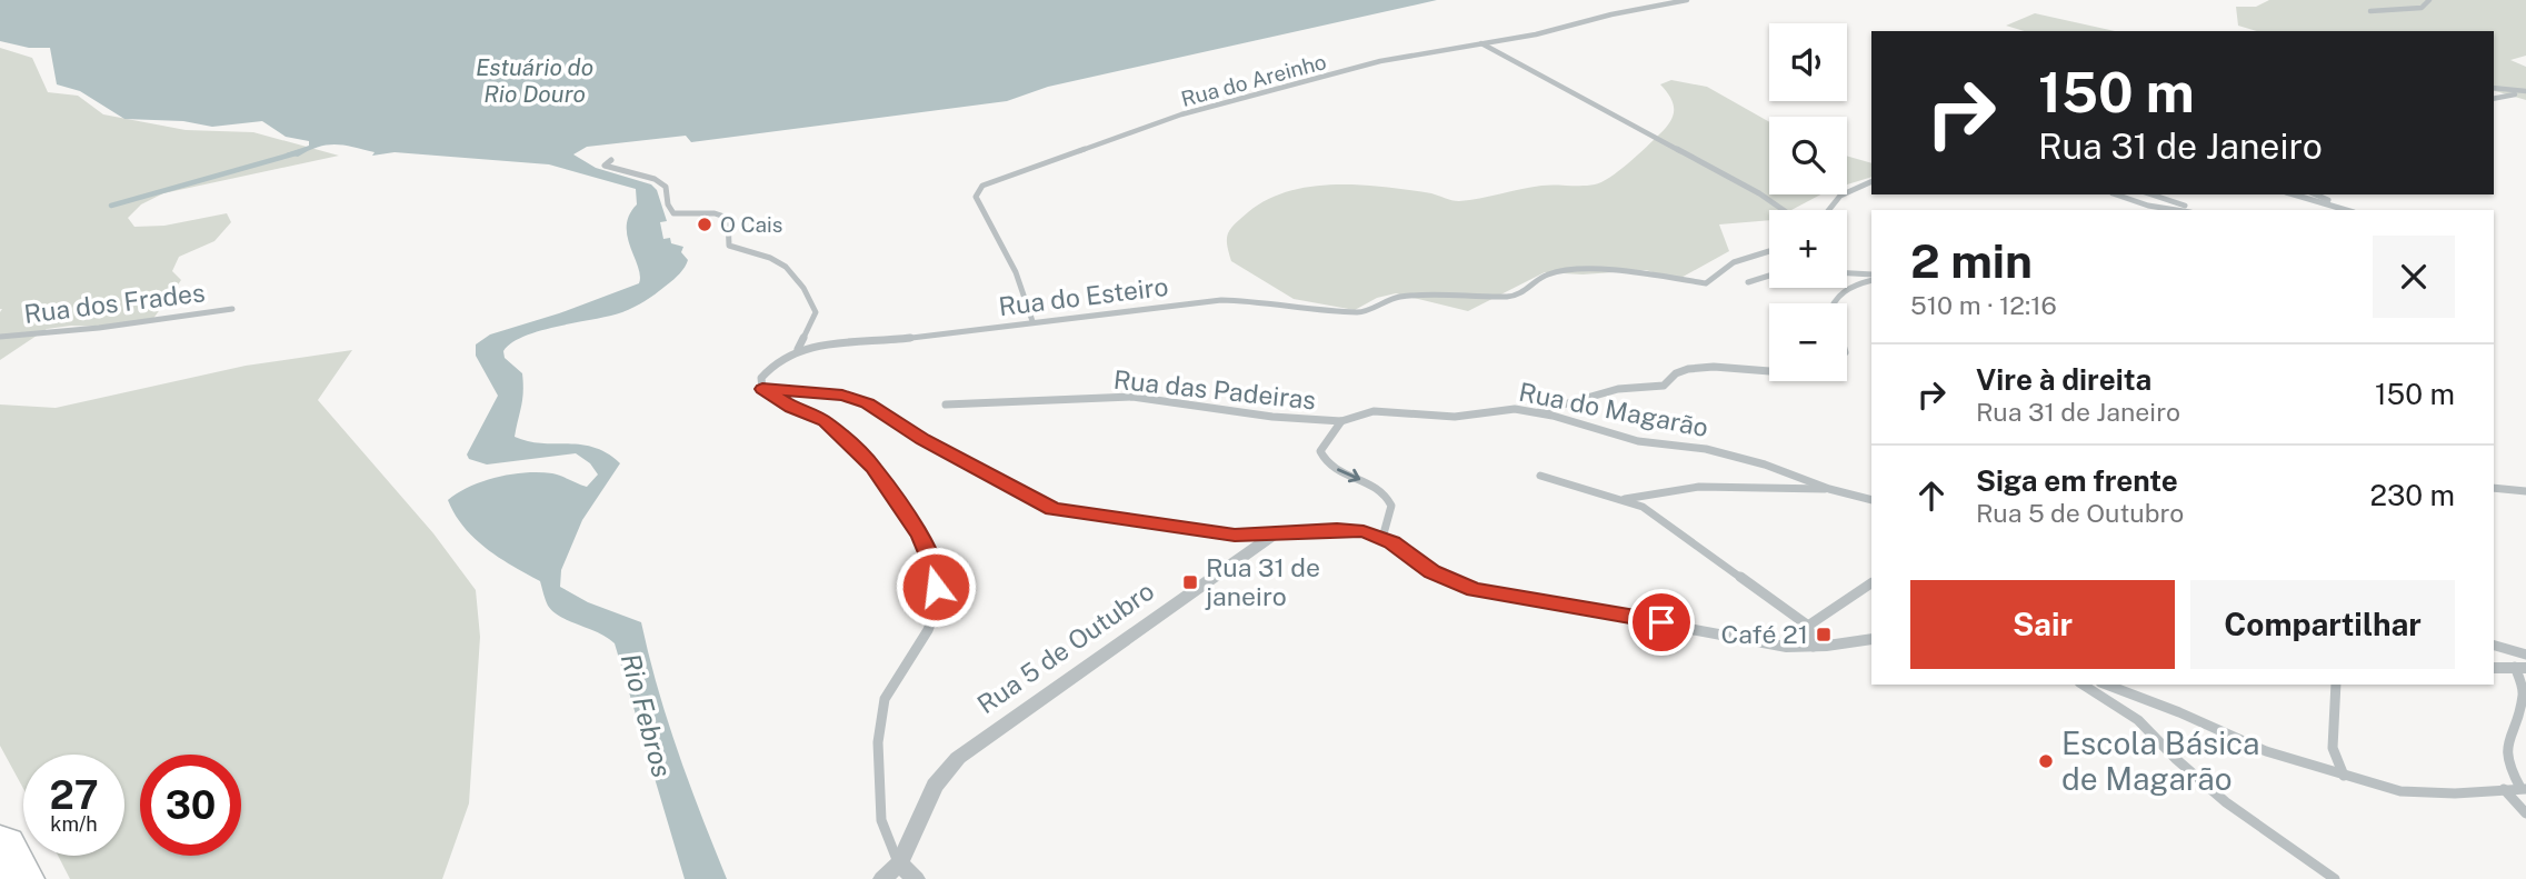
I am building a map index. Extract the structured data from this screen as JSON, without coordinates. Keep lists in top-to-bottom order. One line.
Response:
{"streets":{"street":["Rua do Areinho","Rua do Esteiro","Rua dos Frades","Rua das Padeiras","Rua do Magarão","Rua 5 de Outubro"]},"crossings":[["Rua do Areinho","Rua do Esteiro"],["Rua das Padeiras","Rua do Magarão"]],"water":["Estuário do Rio Douro","Rio Febros"],"places":{"other":["O Cais","Escola Básica de Magarão"],"transit":["Rua 31 de janeiro","Café 21"]},"page":{"map_buttons":["+","−"],"turn":["150 m","Rua 31 de Janeiro"],"heading":["2 min","510 m · 12:16"],"list":[{"name":"Vire à direita","note":"Rua 31 de Janeiro","value":"150 m"},{"name":"Siga em frente","note":"Rua 5 de Outubro","value":"230 m"}],"buttons":["Sair","Compartilhar"],"speed":"27 km/h","limit":"30"}}
